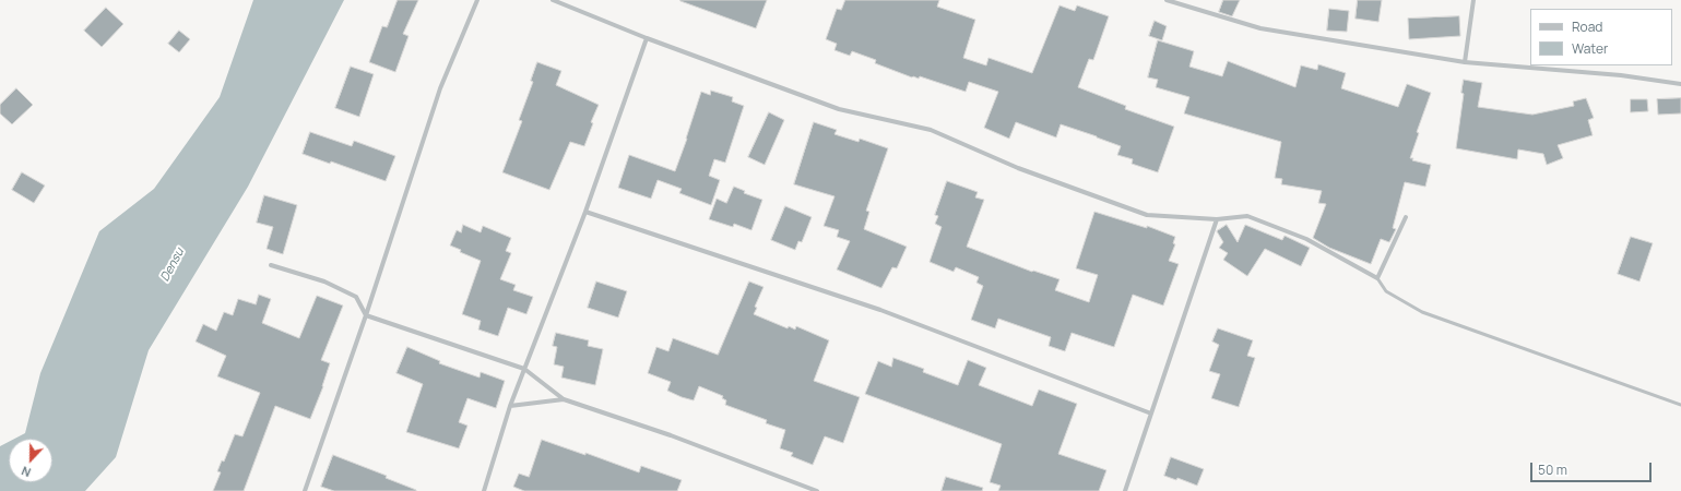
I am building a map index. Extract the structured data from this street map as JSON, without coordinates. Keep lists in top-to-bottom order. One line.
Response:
{"water":["Densu"],"legend":["Road","Water"],"scale_bar":"50 m","north":"bottom"}
